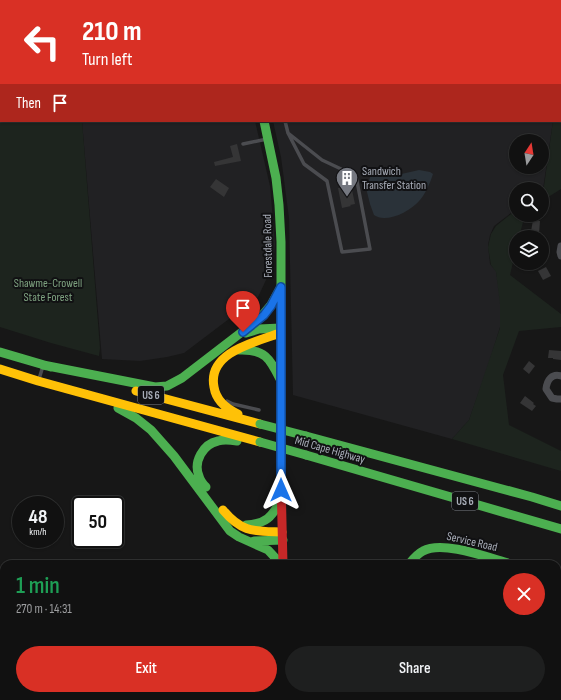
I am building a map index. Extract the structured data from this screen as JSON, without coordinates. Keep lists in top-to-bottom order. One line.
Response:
{"streets":{"main road":["Forestdale Road","US 6","Mid Cape Highway","Service Road"]},"parks":["Shawme-Crowell State Forest"],"places":{"building":["Sandwich Transfer Station"]},"north":"top","page":{"turn":["210 m","Turn left"],"then":"Then","speed":"48 km/h","limit":"50","heading":["1 min","270 m · 14:31"],"buttons":["Exit","Share"]}}
